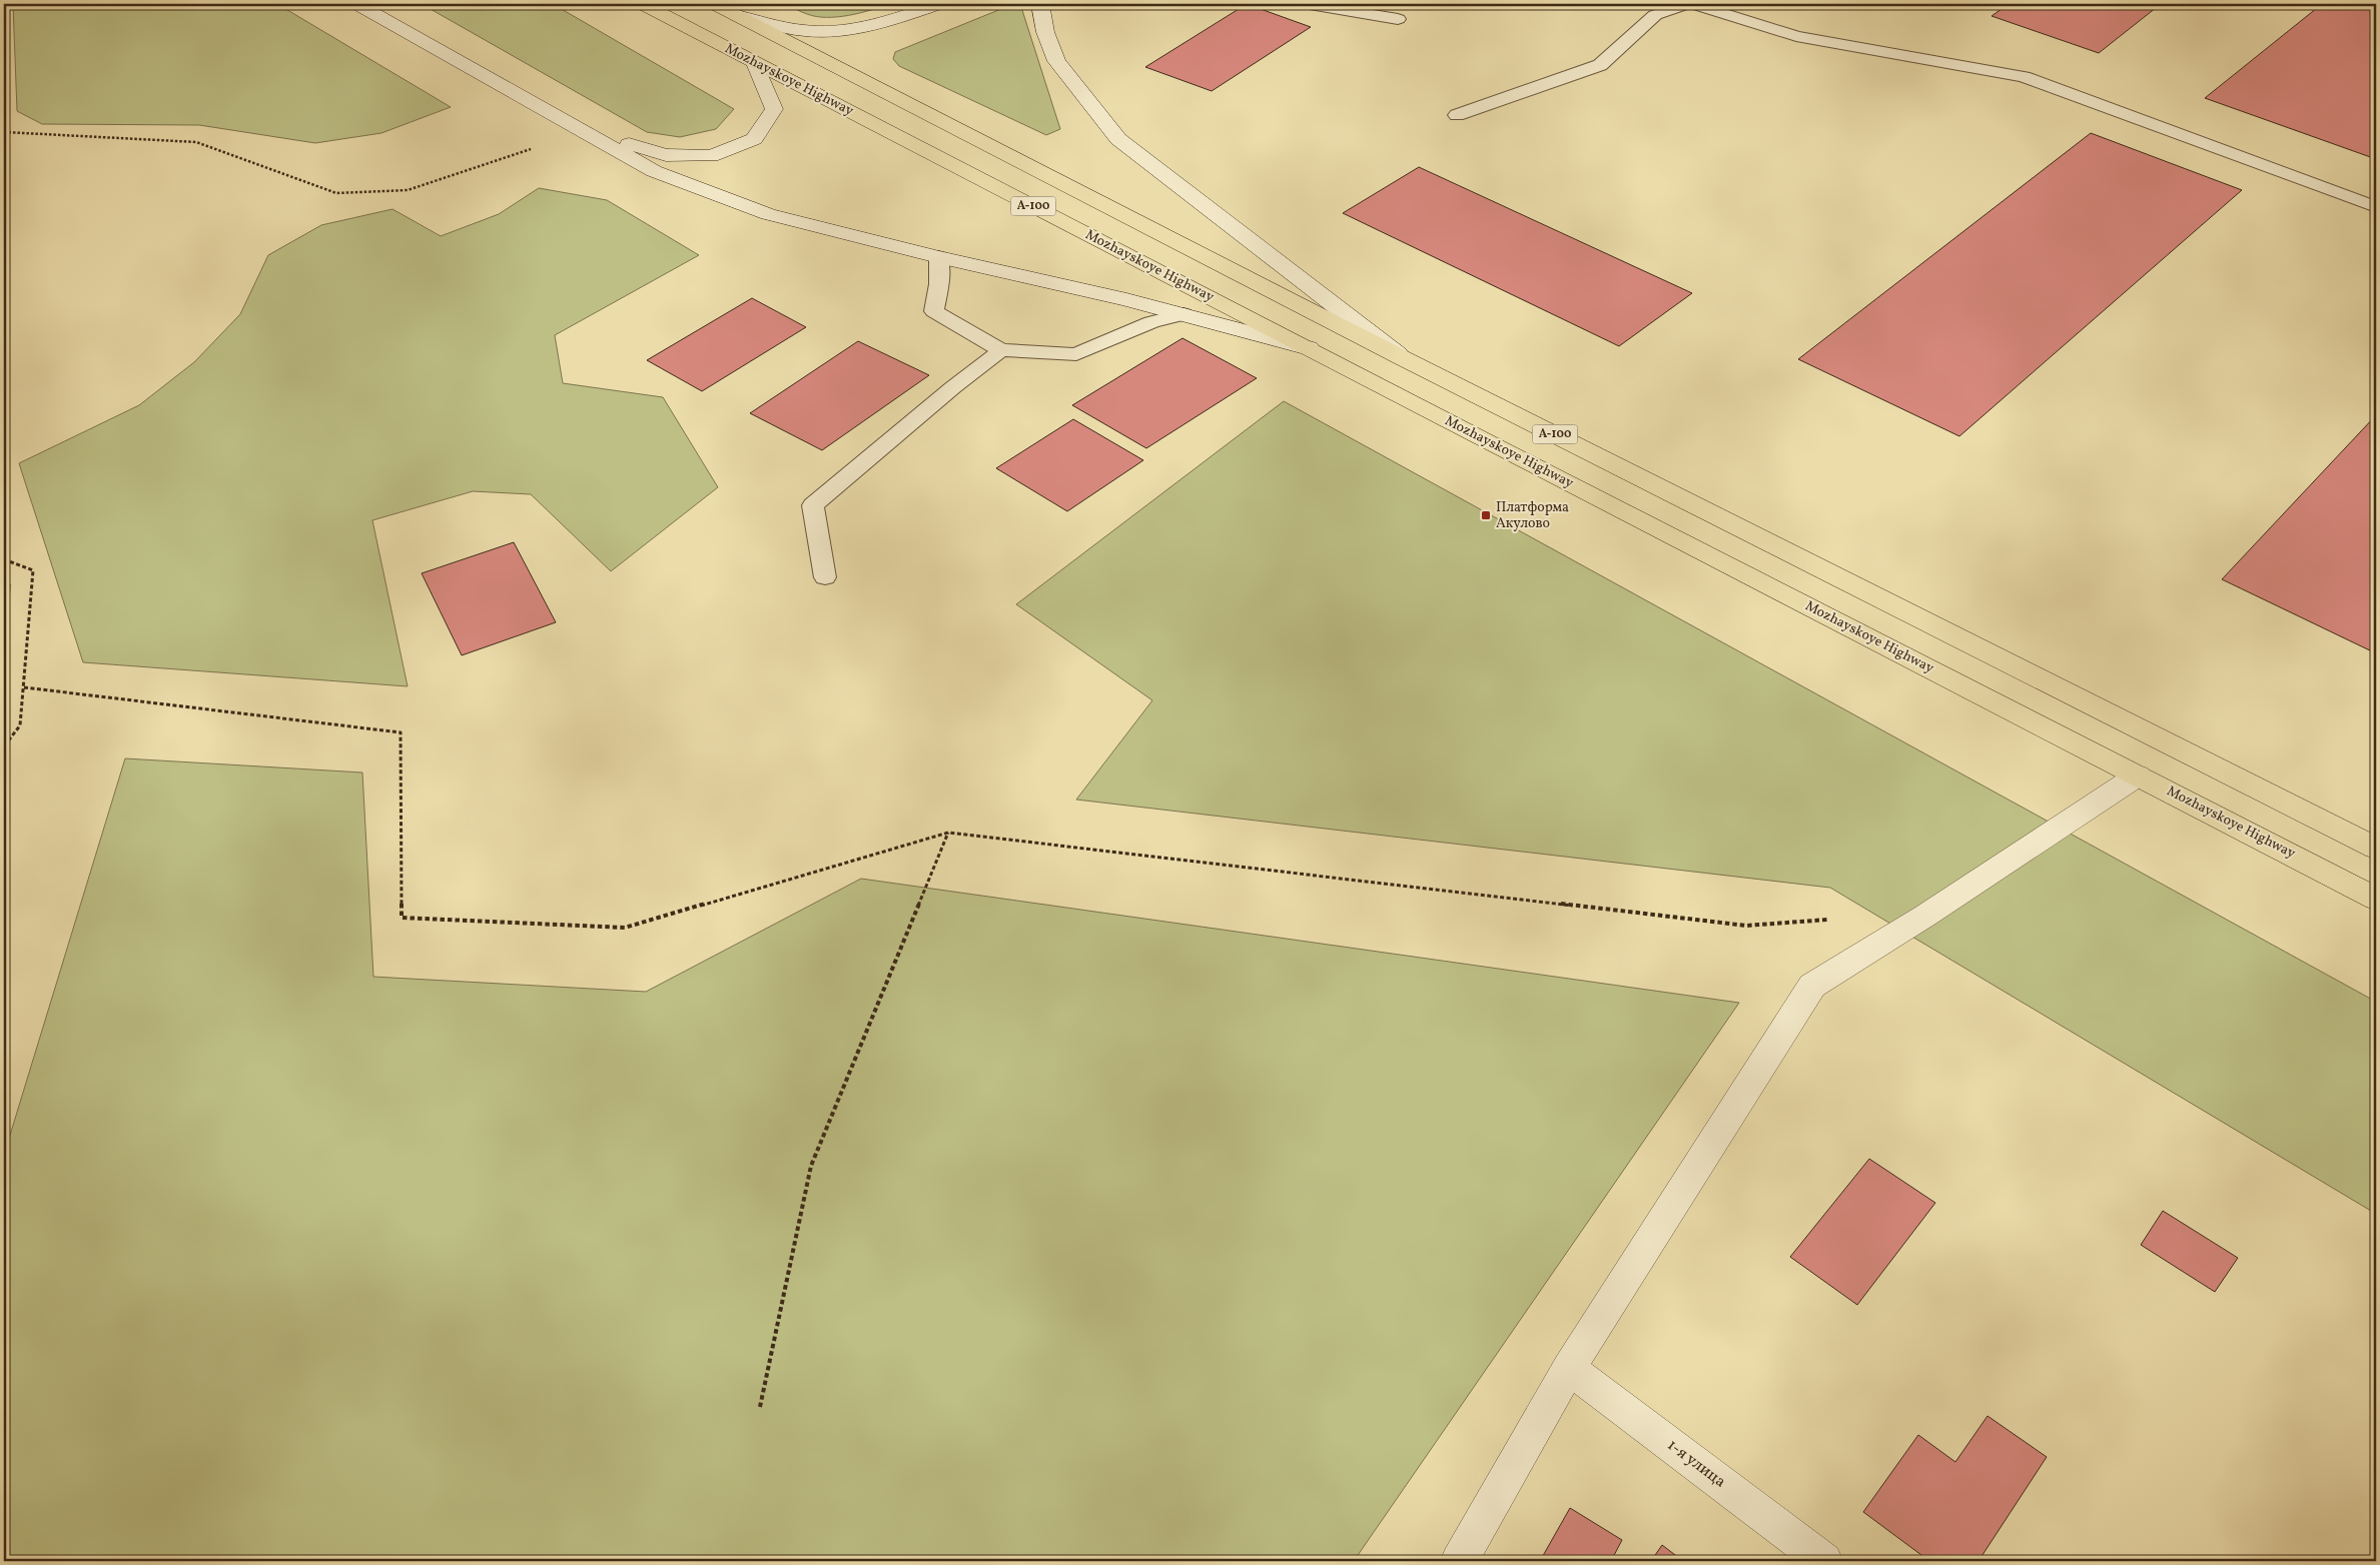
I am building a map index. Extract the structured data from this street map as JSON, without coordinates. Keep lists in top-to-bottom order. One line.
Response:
{"streets":{"main road":["Mozhayskoye Highway","А-100"],"street":["1-я улица"]},"places":{"transit":["Платформа Акулово"]}}
